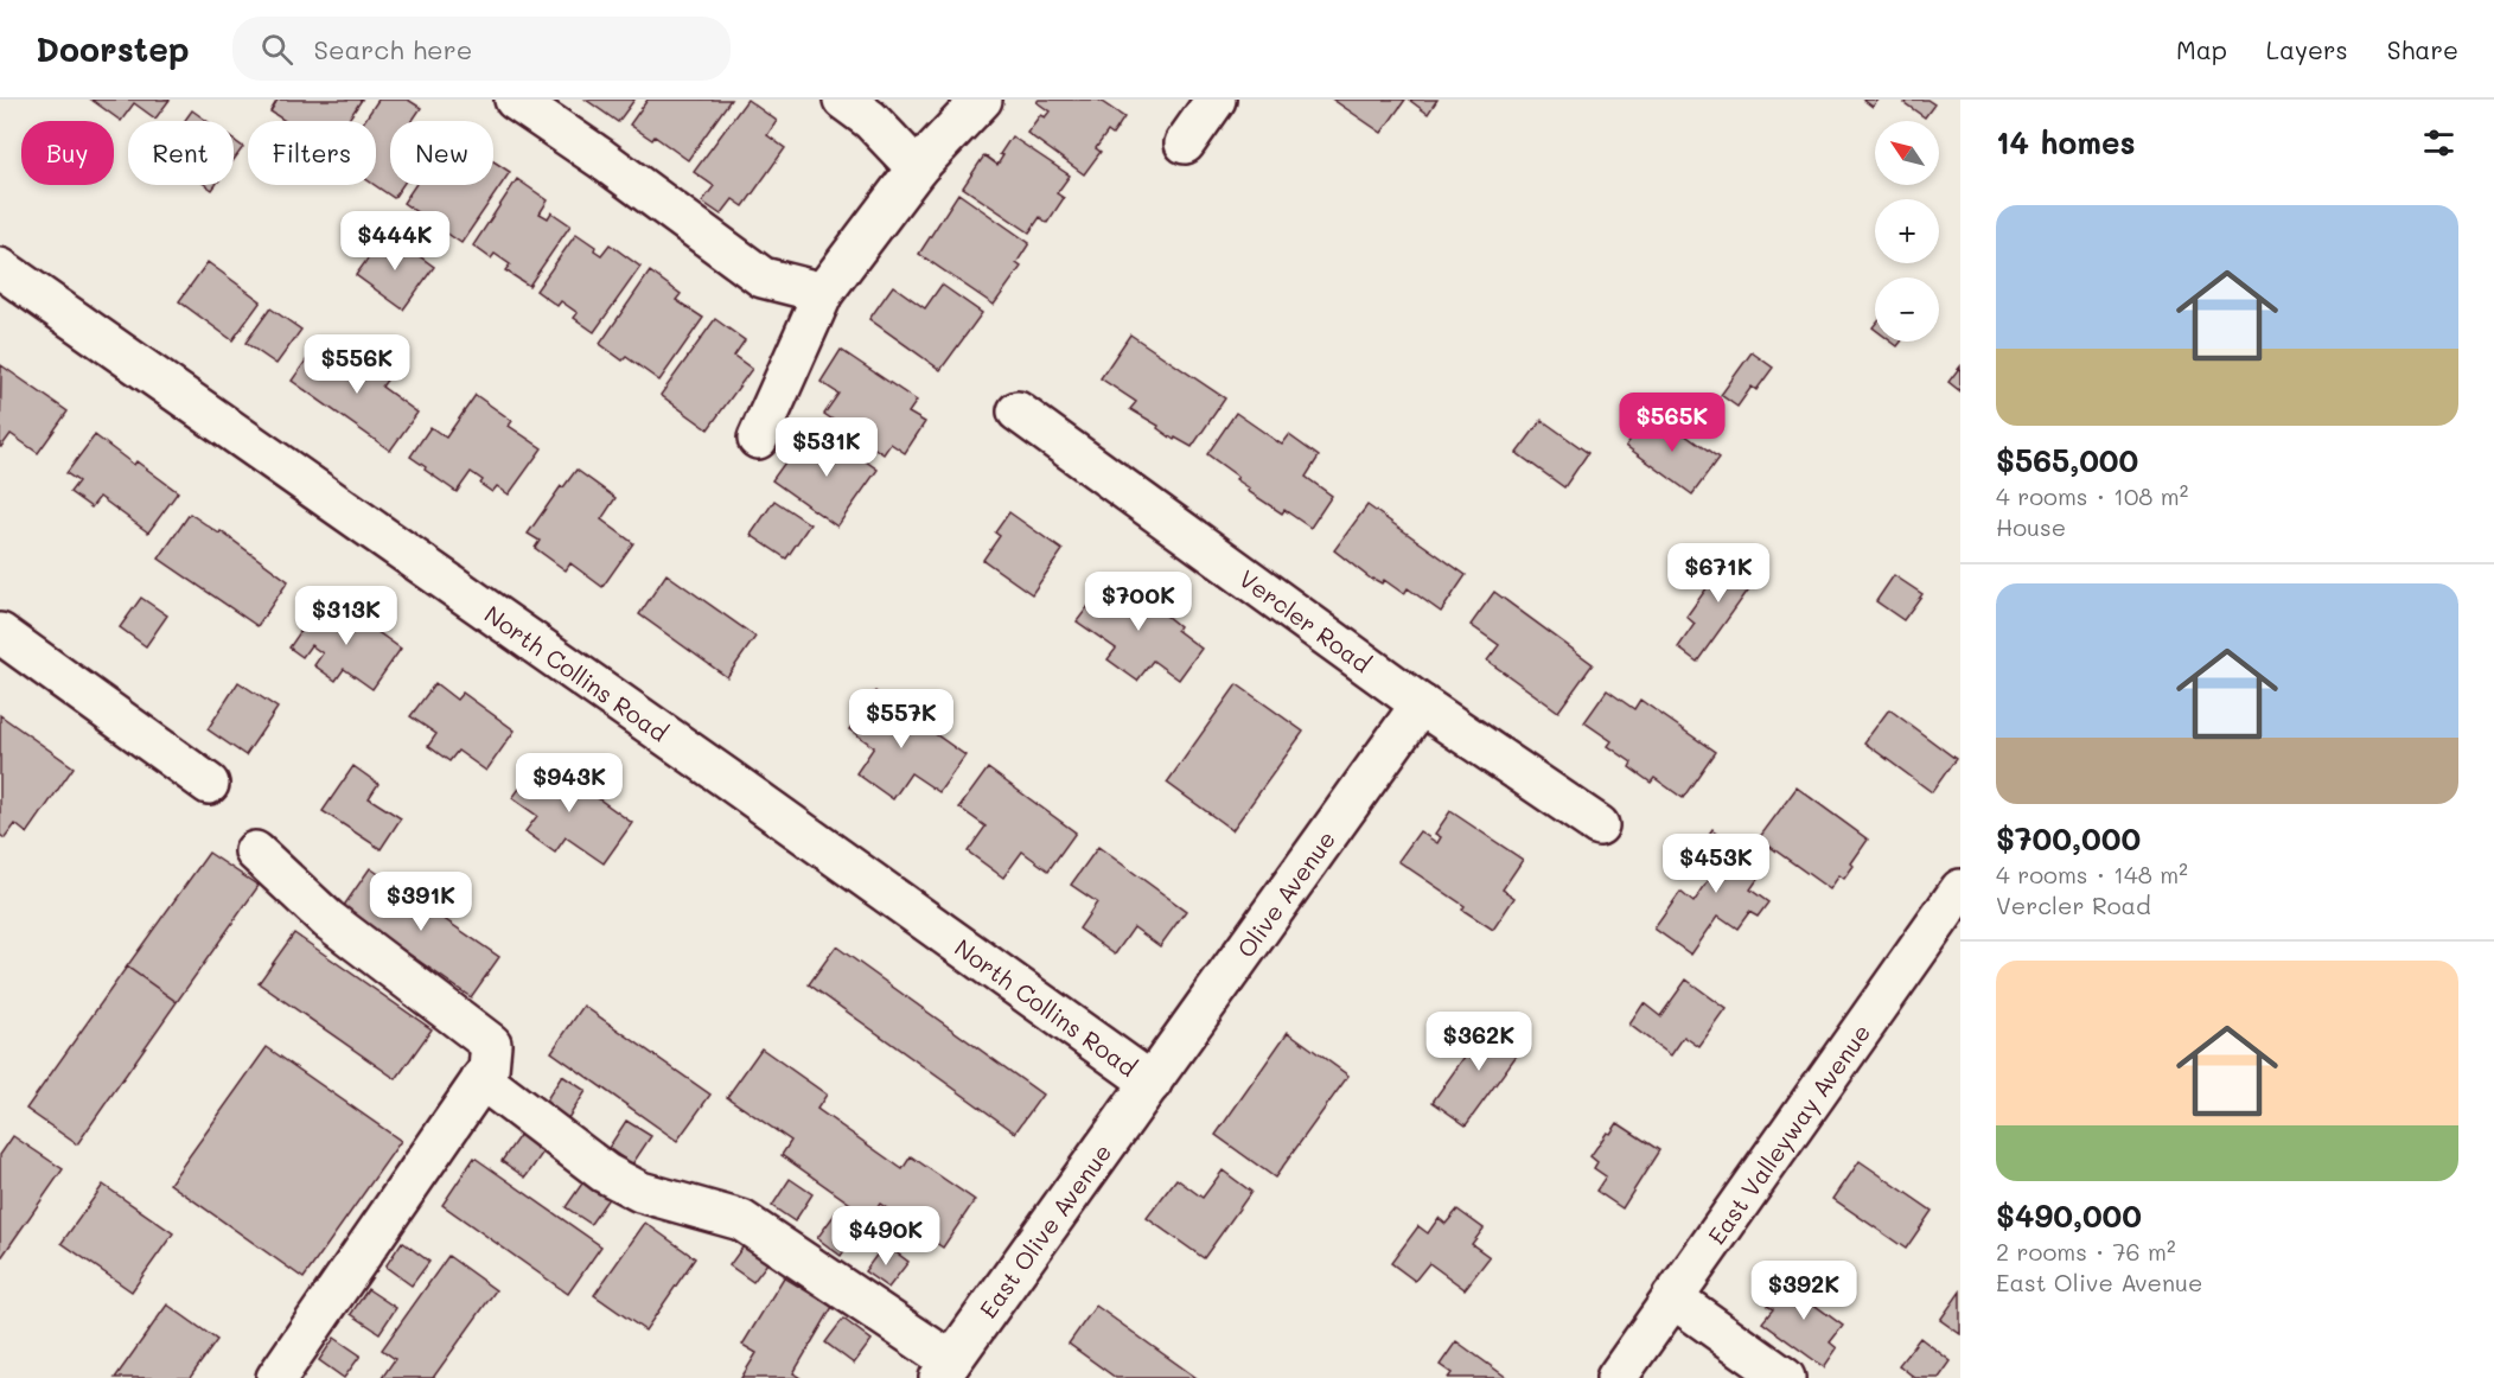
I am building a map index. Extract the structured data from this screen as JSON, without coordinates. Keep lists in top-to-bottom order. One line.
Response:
{"streets":{"street":["Vercler Road","North Collins Road","Olive Avenue","East Valleyway Avenue","East Olive Avenue"]},"crossings":[["Vercler Road","Olive Avenue"],["North Collins Road","Olive Avenue"],["North Collins Road","East Olive Avenue"],["Olive Avenue","East Olive Avenue"]],"north":"top left","page":{"header":"Doorstep","search":"Search here","nav":["Map","Layers","Share"],"heading":"14 homes","map_buttons":["+","−"],"chip":["Buy","Rent","Filters","New"],"list":[{"name":"$565,000","note":"4 rooms · 108 m² · House"},{"name":"$700,000","note":"4 rooms · 148 m² · Vercler Road"},{"name":"$490,000","note":"2 rooms · 76 m² · East Olive Avenue"}],"price":["$444K","$556K","$565K","$531K","$671K","$700K","$313K","$557K","$943K","$453K","$391K","$362K","$490K","$392K"]}}
